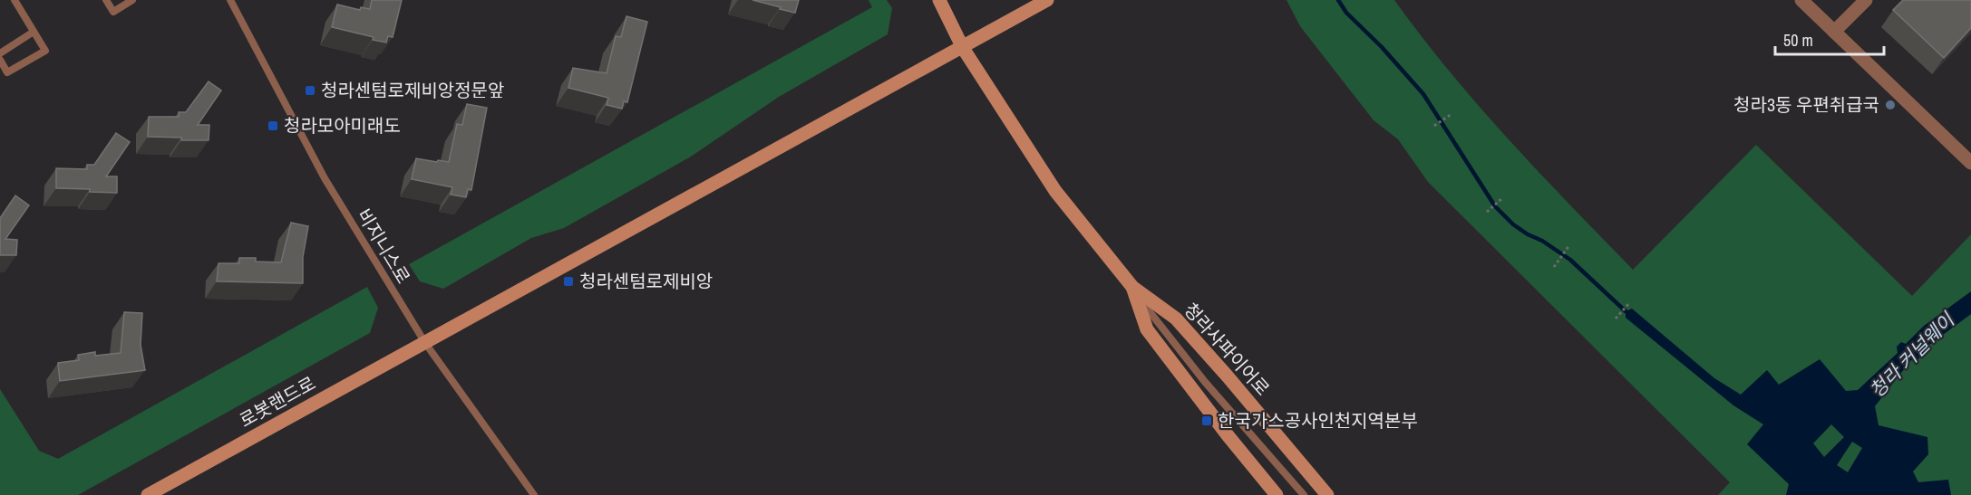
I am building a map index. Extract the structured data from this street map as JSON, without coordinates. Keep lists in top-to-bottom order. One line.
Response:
{"streets":{"main road":["청라사파이어로","로봇랜드로"],"lane":["비지니스로"]},"crossings":[["비지니스로","로봇랜드로"]],"water":["청라 커널웨이"],"places":{"transit":["청라센텀로제비앙정문앞","청라모아미래도","청라센텀로제비앙","한국가스공사인천지역본부"],"other":["청라3동 우편취급국"]},"scale_bar":"50 m"}
